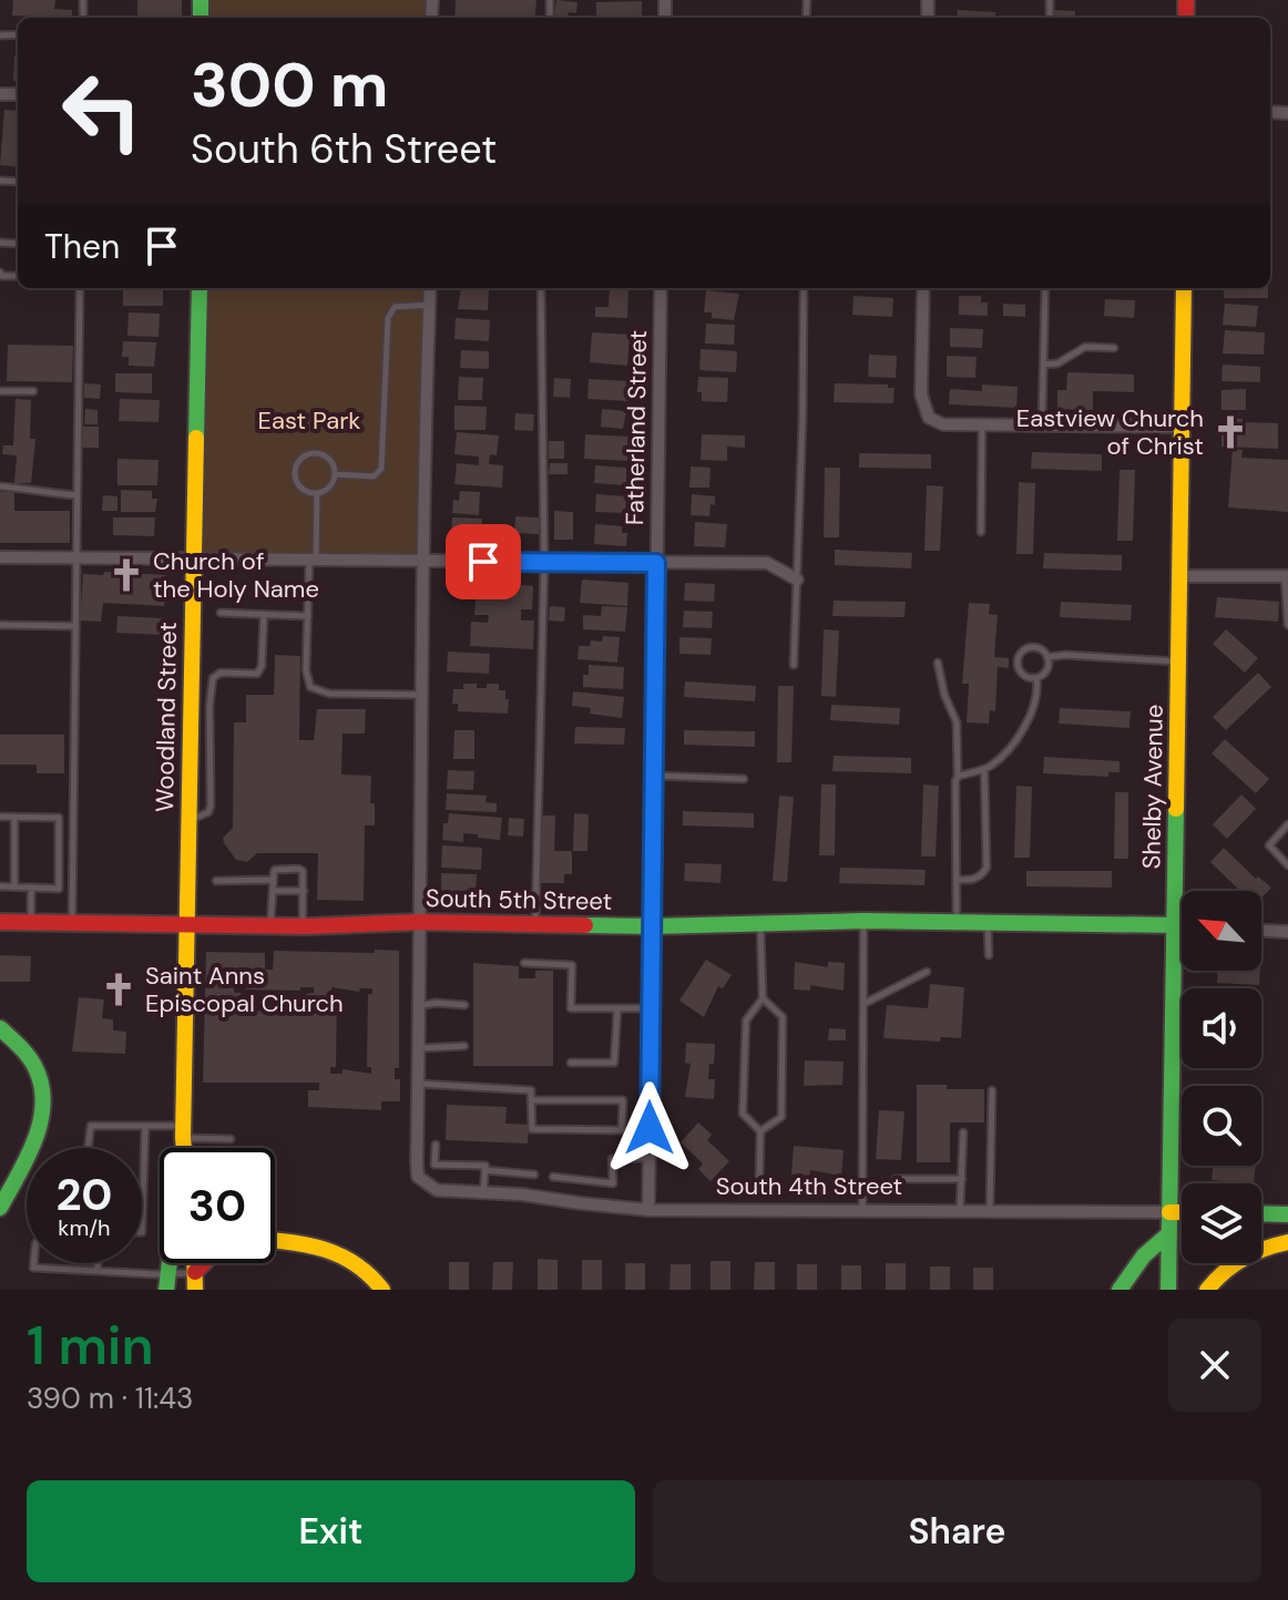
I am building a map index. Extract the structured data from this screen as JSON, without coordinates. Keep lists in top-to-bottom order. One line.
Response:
{"streets":{"main road":["Woodland Street","Shelby Avenue","South 5th Street","South 4th Street"],"street":["Fatherland Street"]},"crossings":[["Fatherland Street","South 5th Street"],["Fatherland Street","South 4th Street"],["Woodland Street","South 5th Street"],["Shelby Avenue","South 5th Street"],["Shelby Avenue","South 4th Street"]],"parks":["East Park"],"places":{"church":["Eastview Church of Christ","Church of the Holy Name","Saint Anns Episcopal Church"]},"north":"top left","page":{"turn":["300 m","South 6th Street"],"then":"Then","speed":"20 km/h","limit":"30","heading":["1 min","390 m · 11:43"],"buttons":["Exit","Share"]}}
